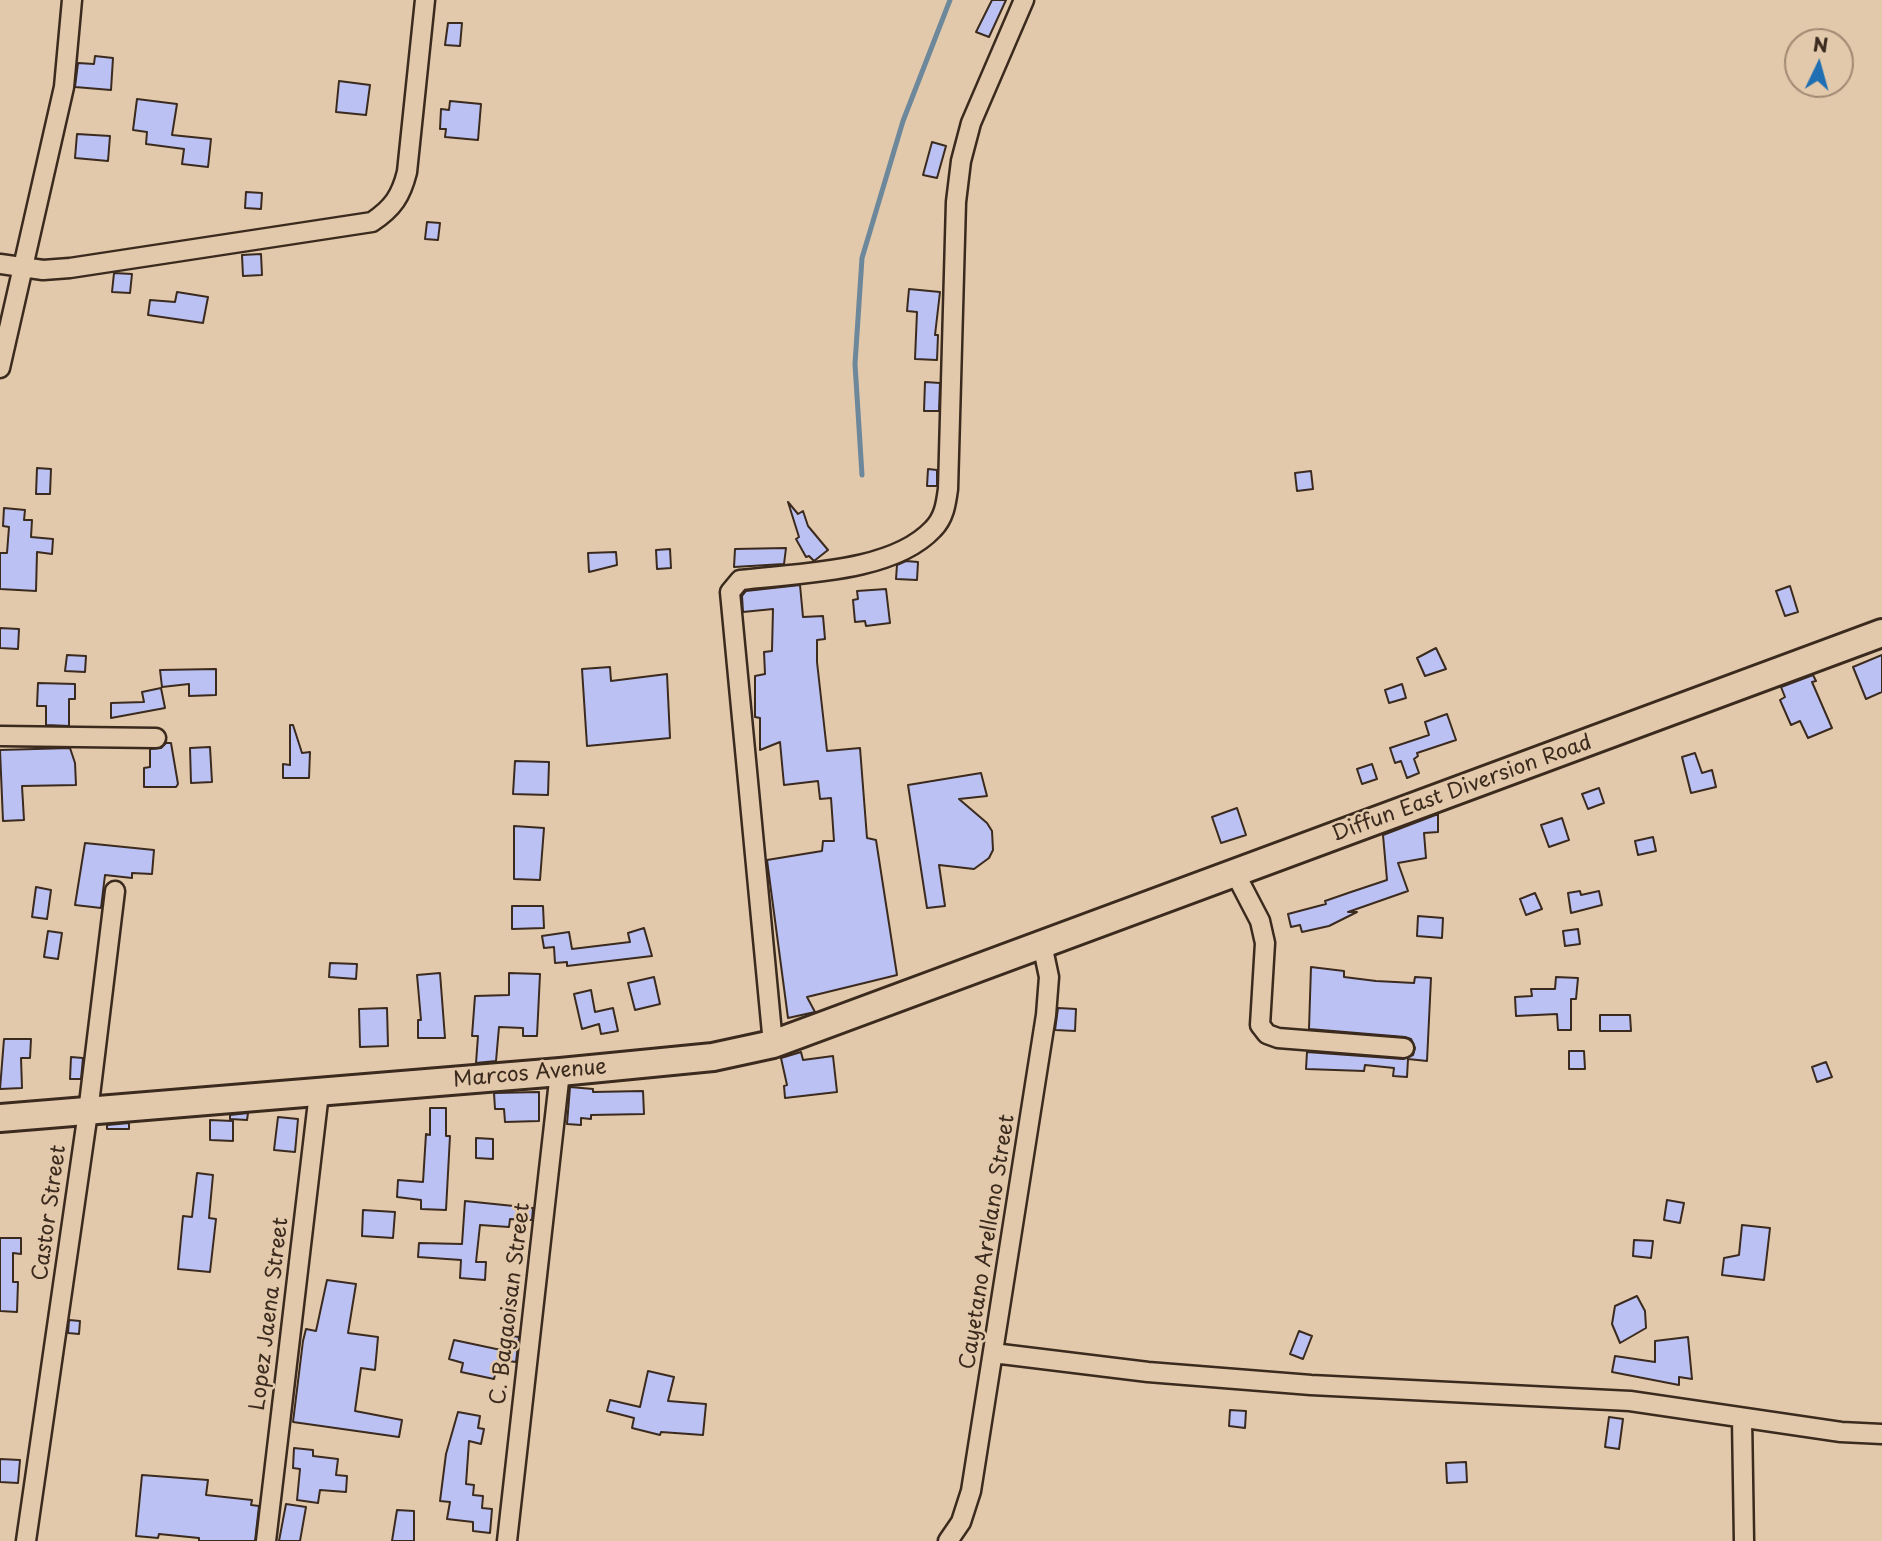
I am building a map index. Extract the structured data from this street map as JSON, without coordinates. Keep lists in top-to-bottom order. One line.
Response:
{"streets":{"main road":["Diffun East Diversion Road","Marcos Avenue"],"street":["Castor Street","Cayetano Arellano Street","C. Bagaoisan Street","Lopez Jaena Street"]},"crossings":[["Diffun East Diversion Road","Marcos Avenue"],["Diffun East Diversion Road","Cayetano Arellano Street"],["Marcos Avenue","Castor Street"],["Marcos Avenue","Cayetano Arellano Street"],["Marcos Avenue","C. Bagaoisan Street"],["Marcos Avenue","Lopez Jaena Street"]],"north":"top"}
